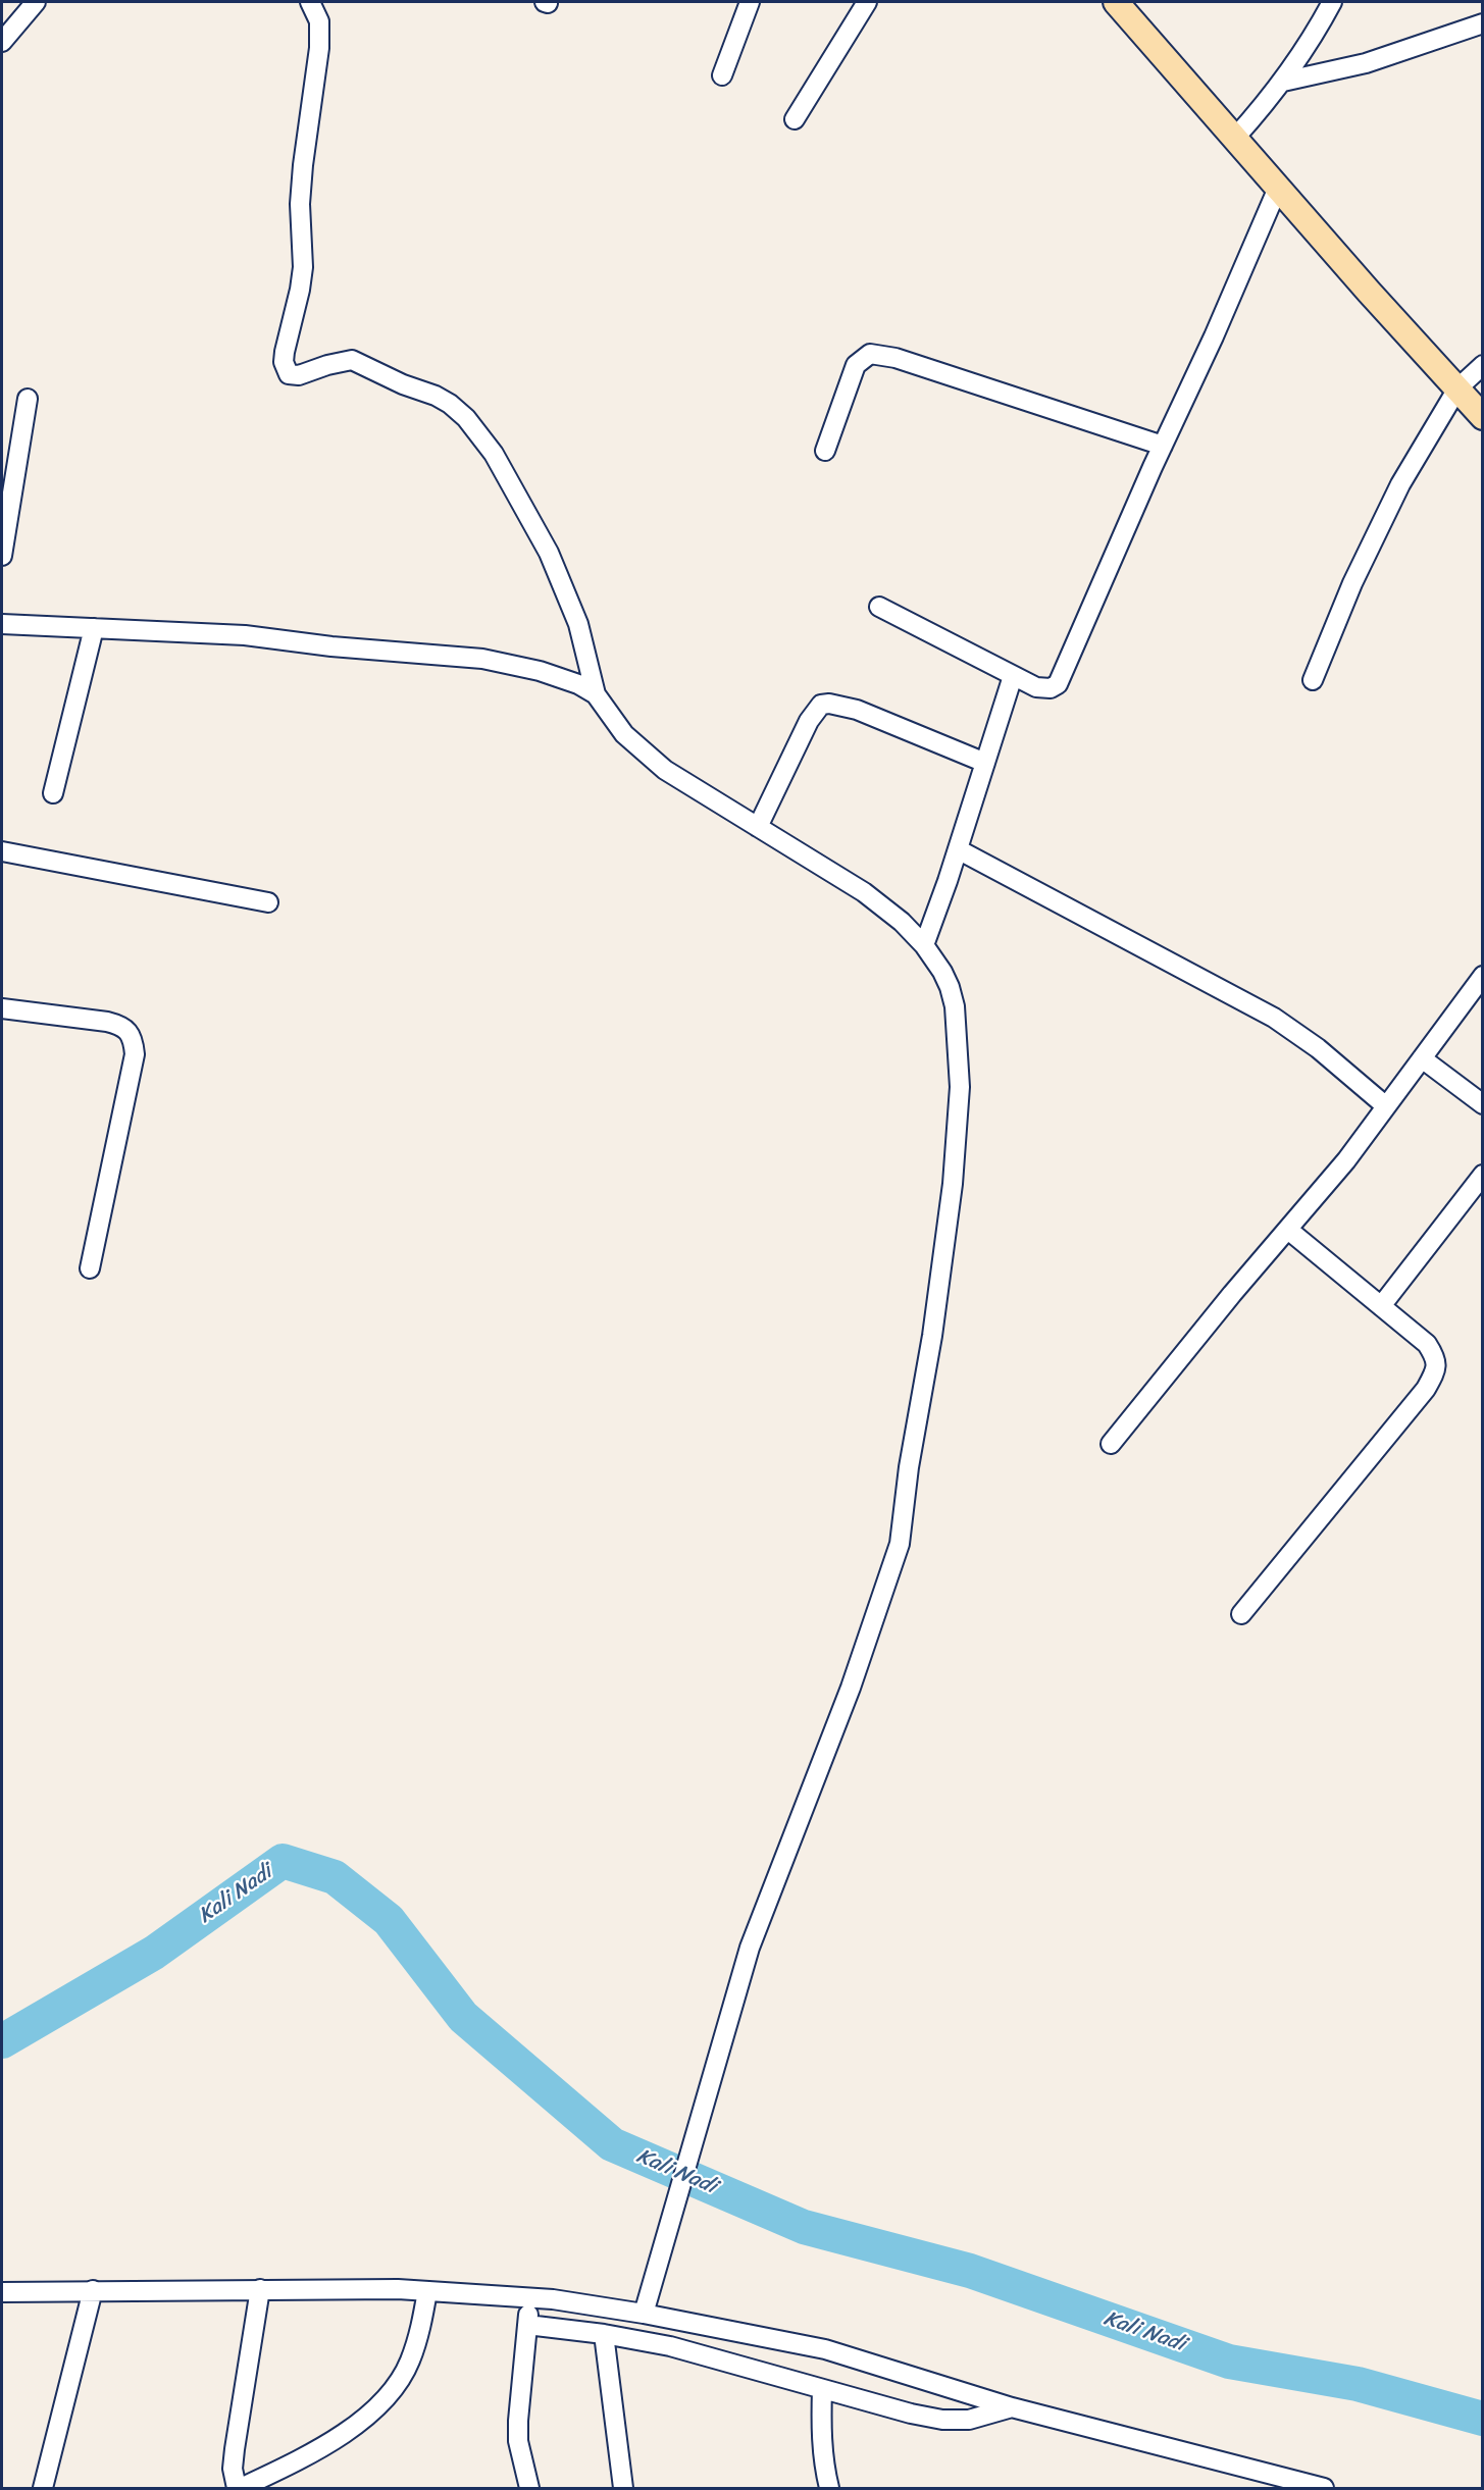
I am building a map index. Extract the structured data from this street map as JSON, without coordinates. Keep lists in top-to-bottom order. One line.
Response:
{"water":["Kali Nadi"]}
